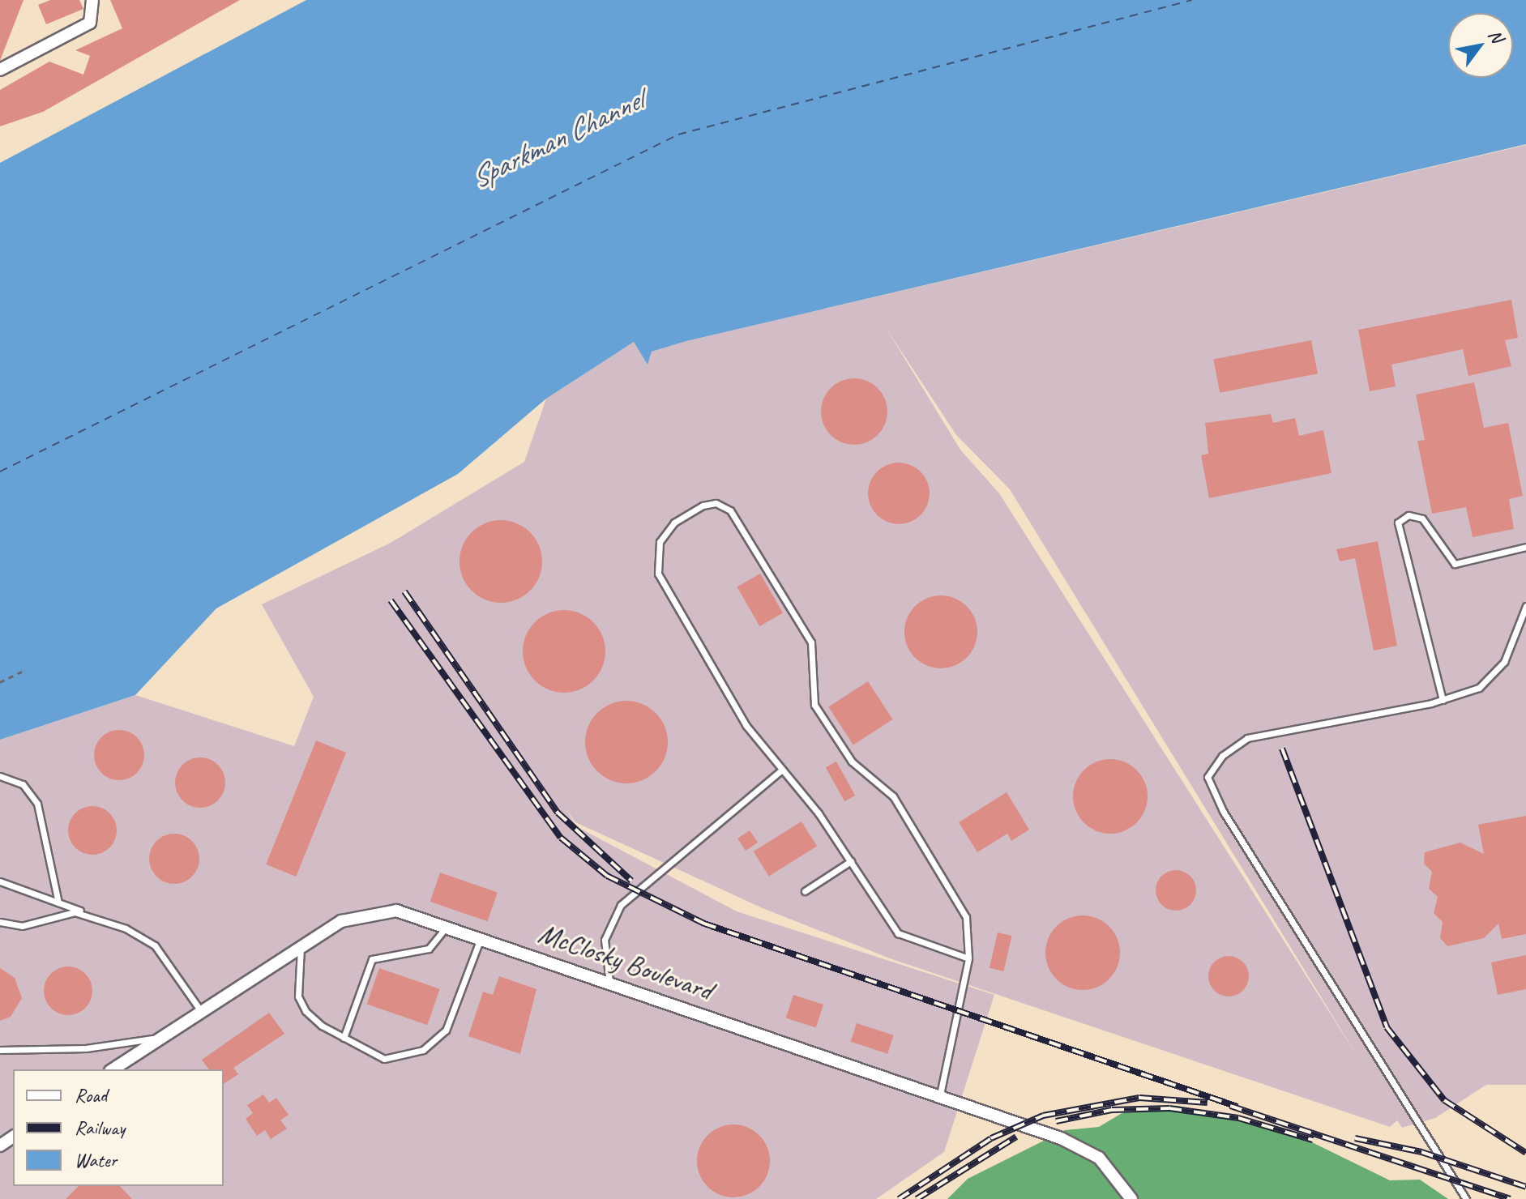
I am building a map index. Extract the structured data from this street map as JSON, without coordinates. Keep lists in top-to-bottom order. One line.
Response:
{"streets":{"street":["McClosky Boulevard"]},"water":["Sparkman Channel"],"legend":["Road","Railway","Water"],"north":"top right"}
